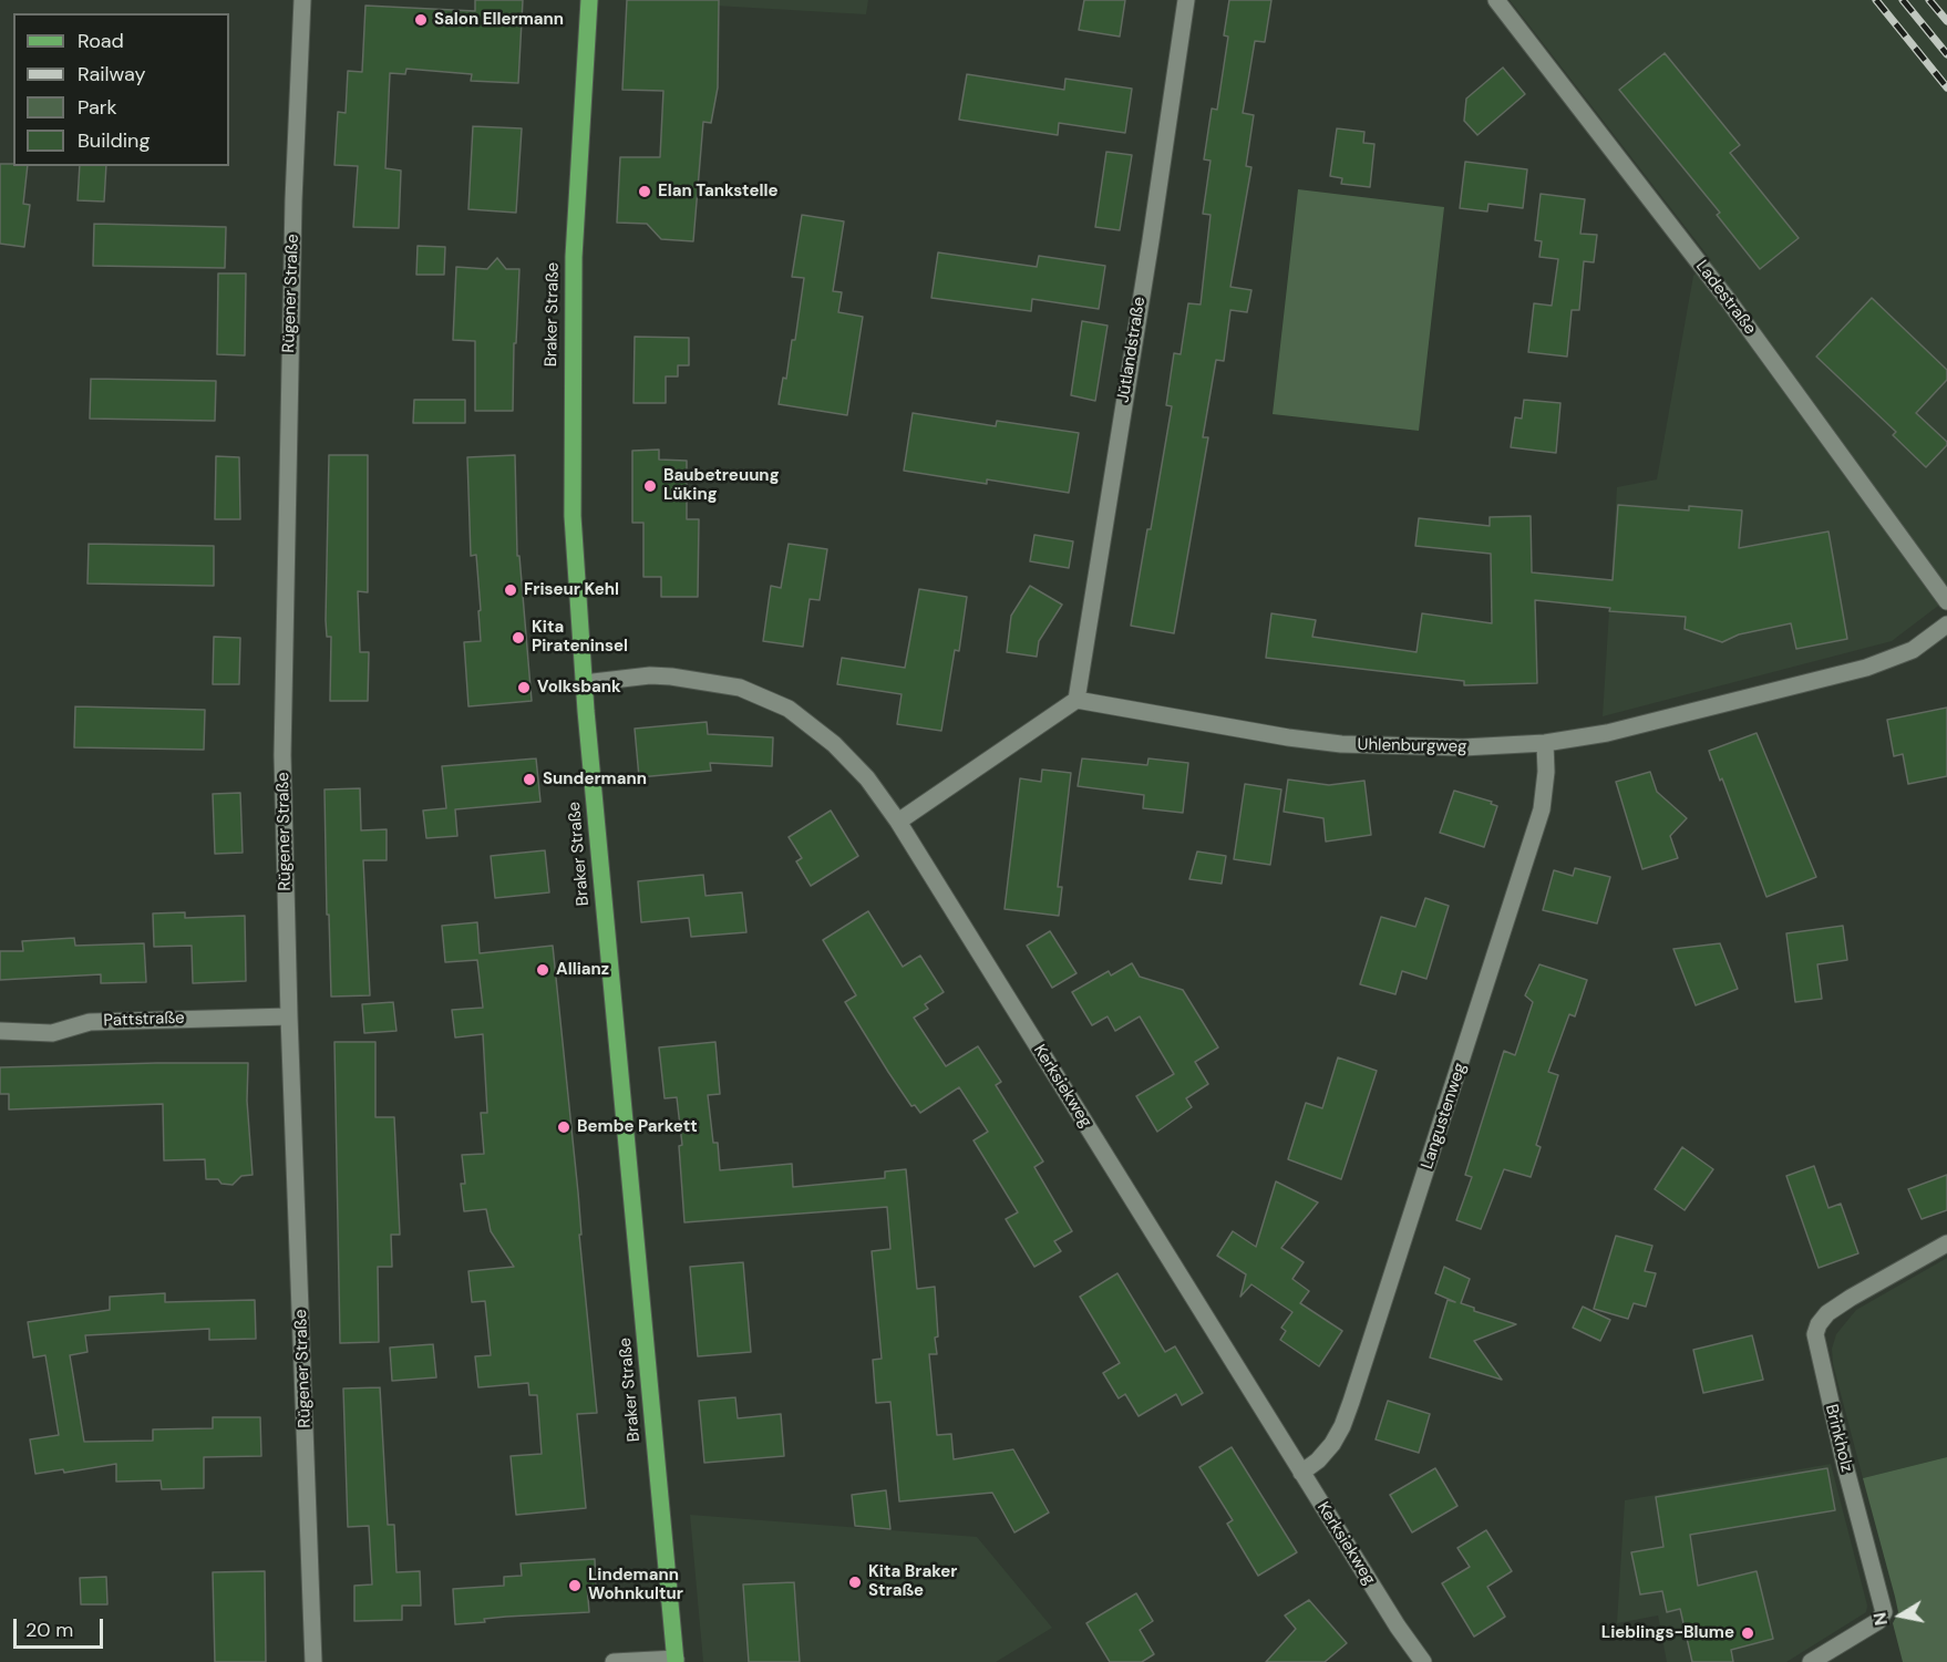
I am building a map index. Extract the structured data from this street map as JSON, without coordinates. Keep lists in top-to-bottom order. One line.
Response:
{"streets":{"main road":["Braker Straße"],"street":["Rügener Straße","Ladestraße","Jütlandstraße","Uhlenburgweg","Pattstraße","Kerksiekweg","Langustenweg","Brinkholz"]},"crossings":[["Rügener Straße","Pattstraße"],["Braker Straße","Kerksiekweg"],["Jütlandstraße","Uhlenburgweg"],["Uhlenburgweg","Langustenweg"],["Kerksiekweg","Langustenweg"]],"places":["Salon Ellermann","Elan Tankstelle","Baubetreuung Lüking","Friseur Kehl","Kita Pirateninsel","Volksbank","Sundermann","Allianz","Bembe Parkett","Kita Braker Straße","Lindemann Wohnkultur","Lieblings-Blume"],"legend":["Road","Railway","Park","Building"],"scale_bar":"20 m","north":"left"}
